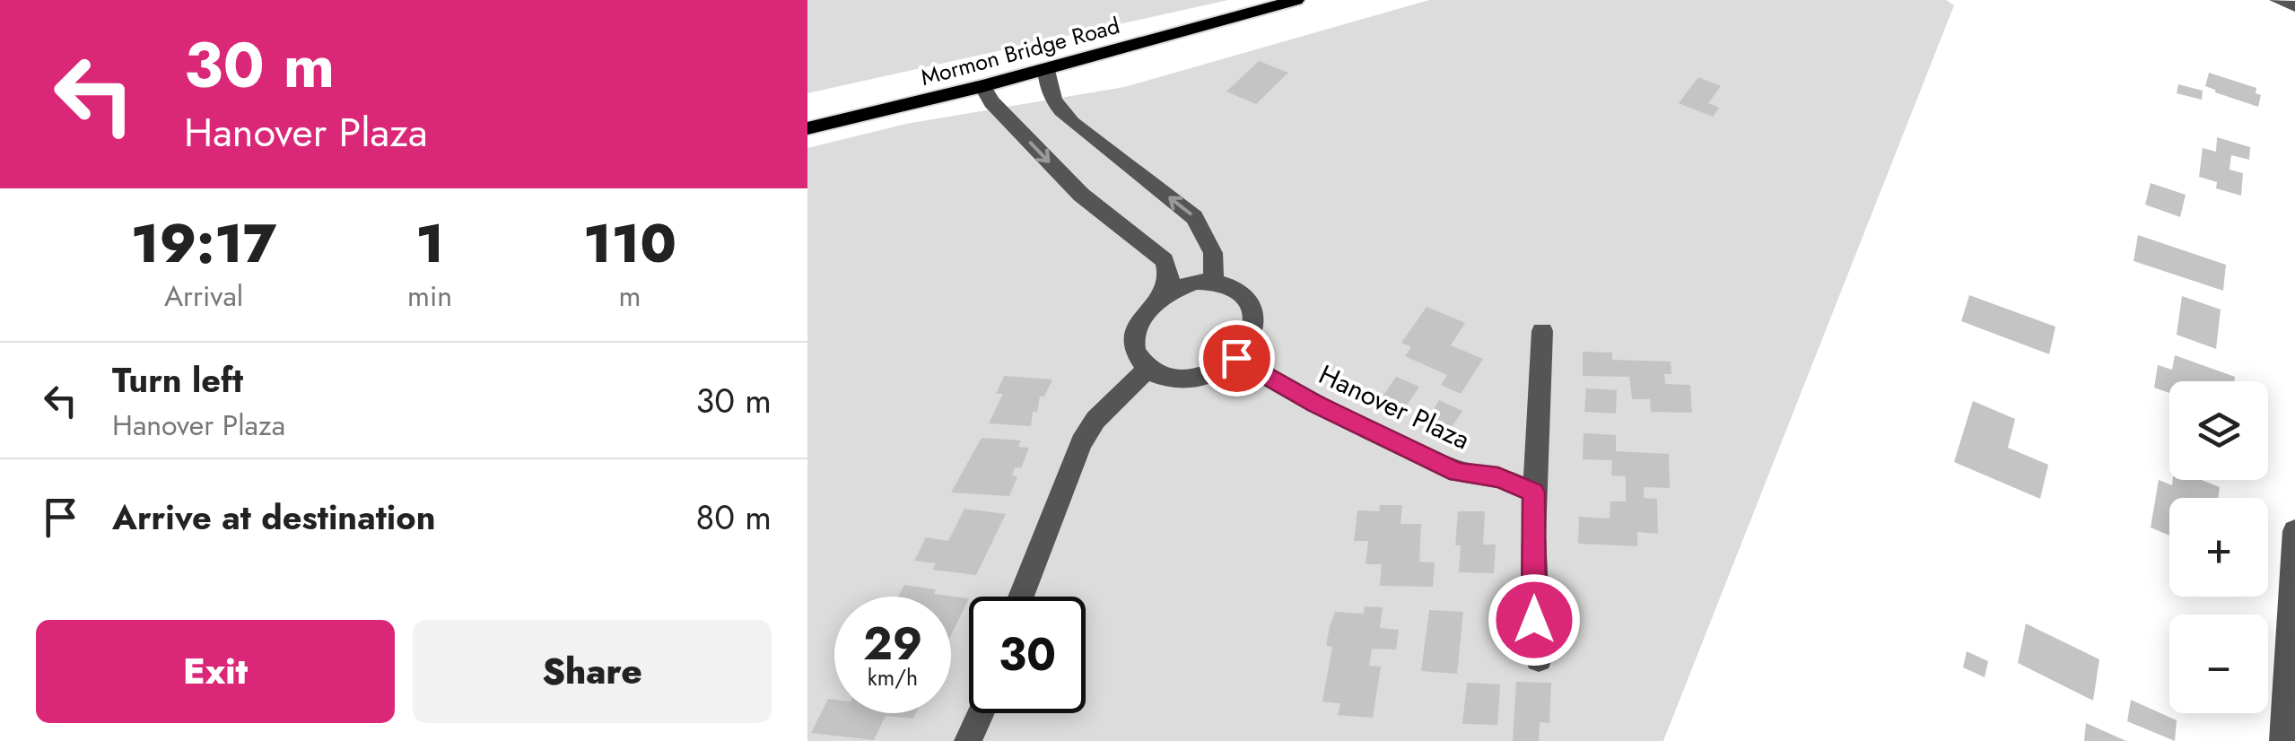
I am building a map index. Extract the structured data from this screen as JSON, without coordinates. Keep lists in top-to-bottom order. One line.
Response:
{"streets":{"main road":["Mormon Bridge Road"],"street":["Hanover Plaza"]},"page":{"turn":["30 m","Hanover Plaza"],"eta":["19:17","Arrival","1","min","110","m"],"list":[{"name":"Turn left","note":"Hanover Plaza","value":"30 m"},{"name":"Arrive at destination","value":"80 m"}],"map_buttons":["+","−"],"speed":"29 km/h","limit":"30","buttons":["Exit","Share"]}}
